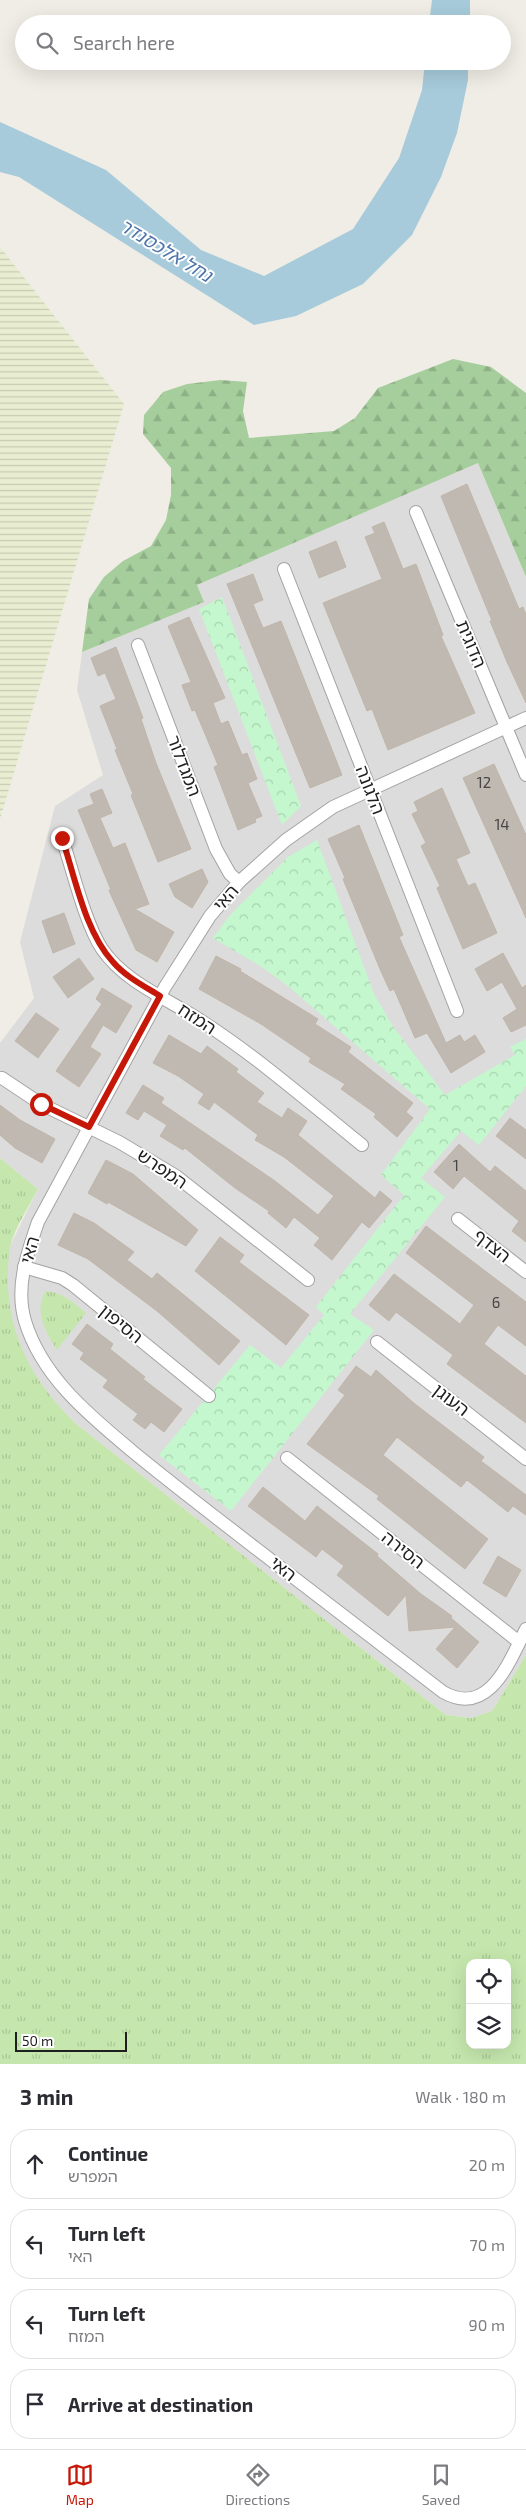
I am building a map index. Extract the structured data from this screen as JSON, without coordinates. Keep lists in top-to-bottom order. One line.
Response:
{"streets":{"street":["הדוגית","המגדלור","הלגונה","האי","המזח","המפרש","הצדף","הסיפון","העוגן","הסירה"]},"crossings":[["הדוגית","האי"],["המגדלור","האי"],["הלגונה","האי"],["האי","המזח"],["האי","המפרש"],["האי","הסיפון"],["האי","הסירה"]],"water":["נחל אלכסנדר"],"house_numbers":["12","14","1","6"],"scale_bar":"50 m","page":{"search":"Search here","scale":"50 m","heading":["3 min","Walk · 180 m"],"list":[["Continue","המפרש","20 m"],["Turn left","האי","70 m"],["Turn left","המזח","90 m"],"Arrive at destination"],"nav":["Map","Directions","Saved"]}}
